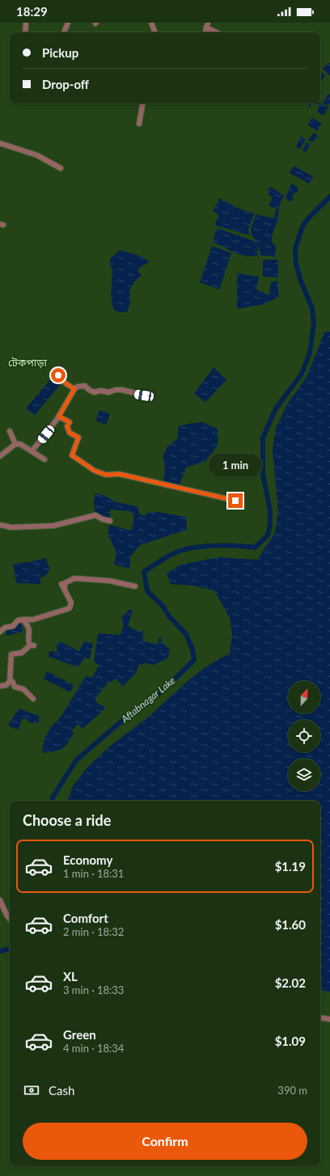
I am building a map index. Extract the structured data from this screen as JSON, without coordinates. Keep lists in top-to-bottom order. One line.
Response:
{"districts":["টেকপাড়া"],"water":["Aftabnagar Lake"],"north":"top","page":{"status":"18:29","banner":["Pickup","Drop-off"],"bubble":"1 min","heading":"Choose a ride","list":[{"name":"Economy","note":"1 min · 18:31","value":"$1.19"},{"name":"Comfort","note":"2 min · 18:32","value":"$1.60"},{"name":"XL","note":"3 min · 18:33","value":"$2.02"},{"name":"Green","note":"4 min · 18:34","value":"$1.09"}],"pay":["Cash","390 m"],"buttons":"Confirm"}}
